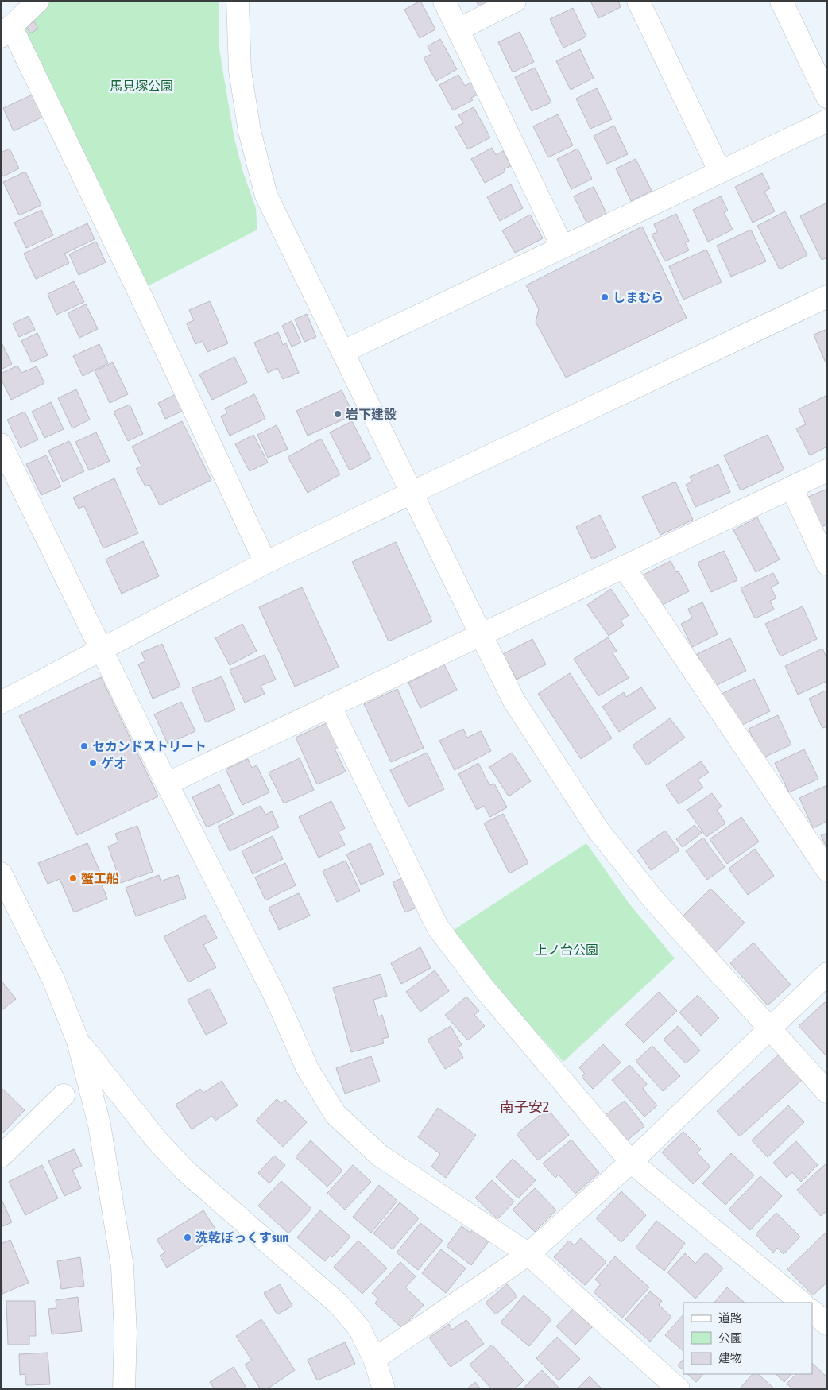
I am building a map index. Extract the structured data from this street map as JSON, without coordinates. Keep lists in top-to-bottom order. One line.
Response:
{"districts":["南子安2"],"parks":["馬見塚公園","上ノ台公園"],"places":["しまむら","岩下建設","セカンドストリート","ゲオ","蟹工船","洗乾ぼっくすsun"],"legend":["道路","公園","建物"]}
